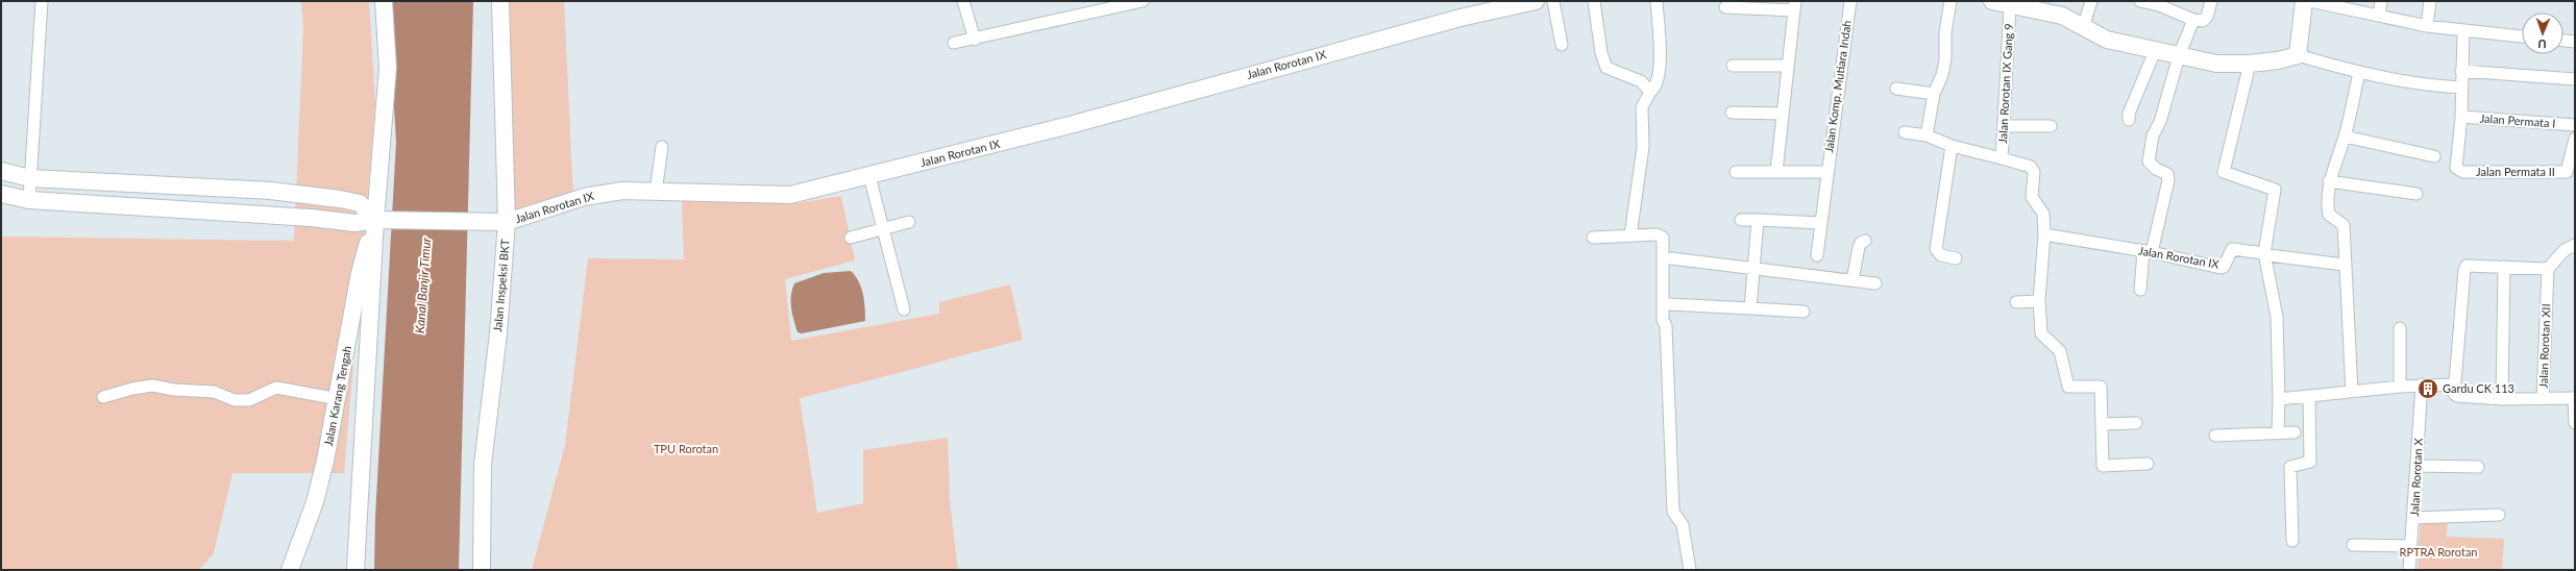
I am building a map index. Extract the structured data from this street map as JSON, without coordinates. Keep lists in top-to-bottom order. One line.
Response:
{"streets":{"street":["Jalan Rorotan IX","Jalan Rorotan IX Gang 9","Jalan Komp. Mutiara Indah","Jalan Permata I","Jalan Permata II","Jalan Inspeksi BKT","Jalan Rorotan XII","Jalan Karang Tengah","Jalan Rorotan X"]},"crossings":[["Jalan Rorotan IX","Jalan Rorotan IX Gang 9"],["Jalan Rorotan IX","Jalan Inspeksi BKT"],["Jalan Rorotan IX","Jalan Karang Tengah"],["Jalan Permata I","Jalan Permata II"]],"water":["Kanal Banjir Timur"],"parks":["TPU Rorotan","RPTRA Rorotan"],"places":{"building":["Gardu CK 113"]},"north":"bottom"}
